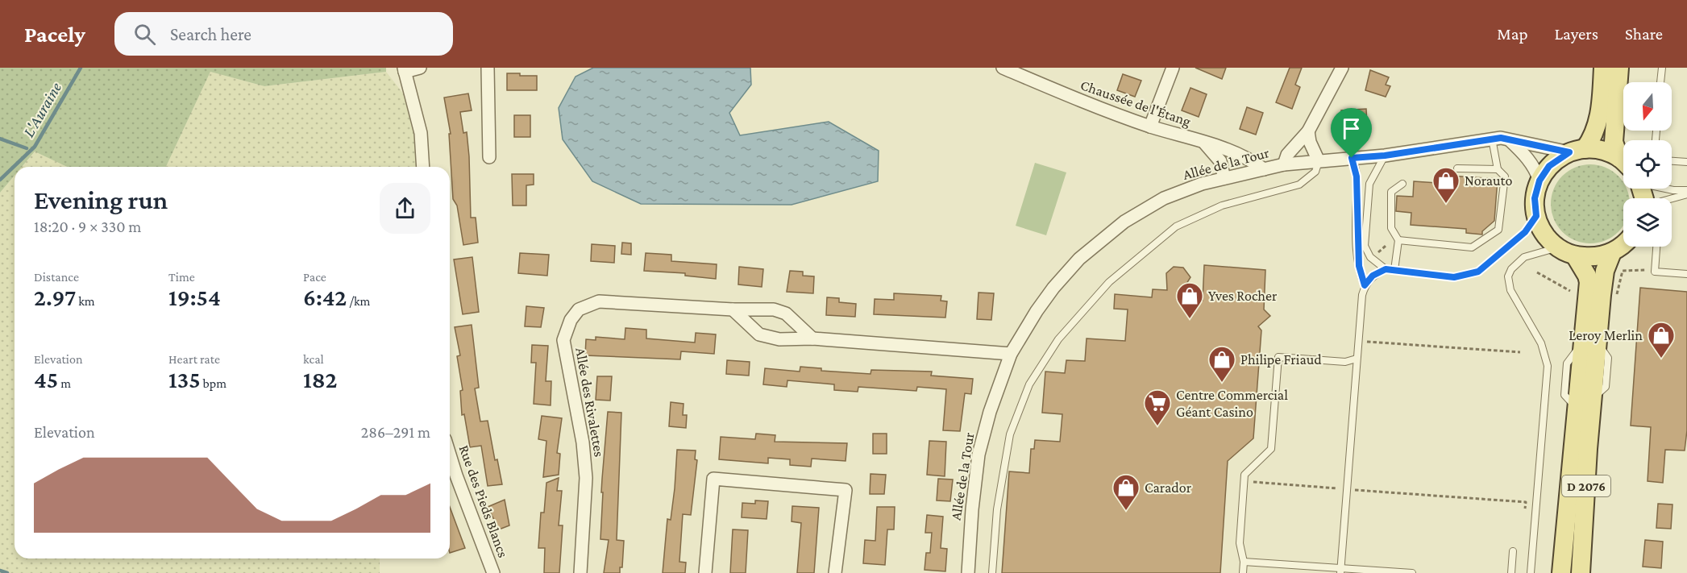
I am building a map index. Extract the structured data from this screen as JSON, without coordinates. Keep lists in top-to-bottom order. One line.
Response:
{"streets":{"main road":["D 2076"],"street":["Chaussée de l'Étang","Allée de la Tour","Allée des Rivalettes","Rue des Pieds Blancs"]},"crossings":[["Chaussée de l'Étang","Allée de la Tour"]],"water":["L'Auraine"],"places":{"shop":["Norauto","Yves Rocher","Leroy Merlin","Philipe Friaud","Carador"],"supermarket":["Centre Commercial Géant Casino"]},"north":"bottom","page":{"header":"Pacely","search":"Search here","nav":["Map","Layers","Share"],"heading":["Evening run","18:20 · 9 × 330 m"],"stats":[["Distance","2.97 km"],["Time","19:54"],["Pace","6:42 /km"],["Elevation","45 m"],["Heart rate","135 bpm"],["kcal","182"]],"chart":["Elevation","286–291 m"]}}
